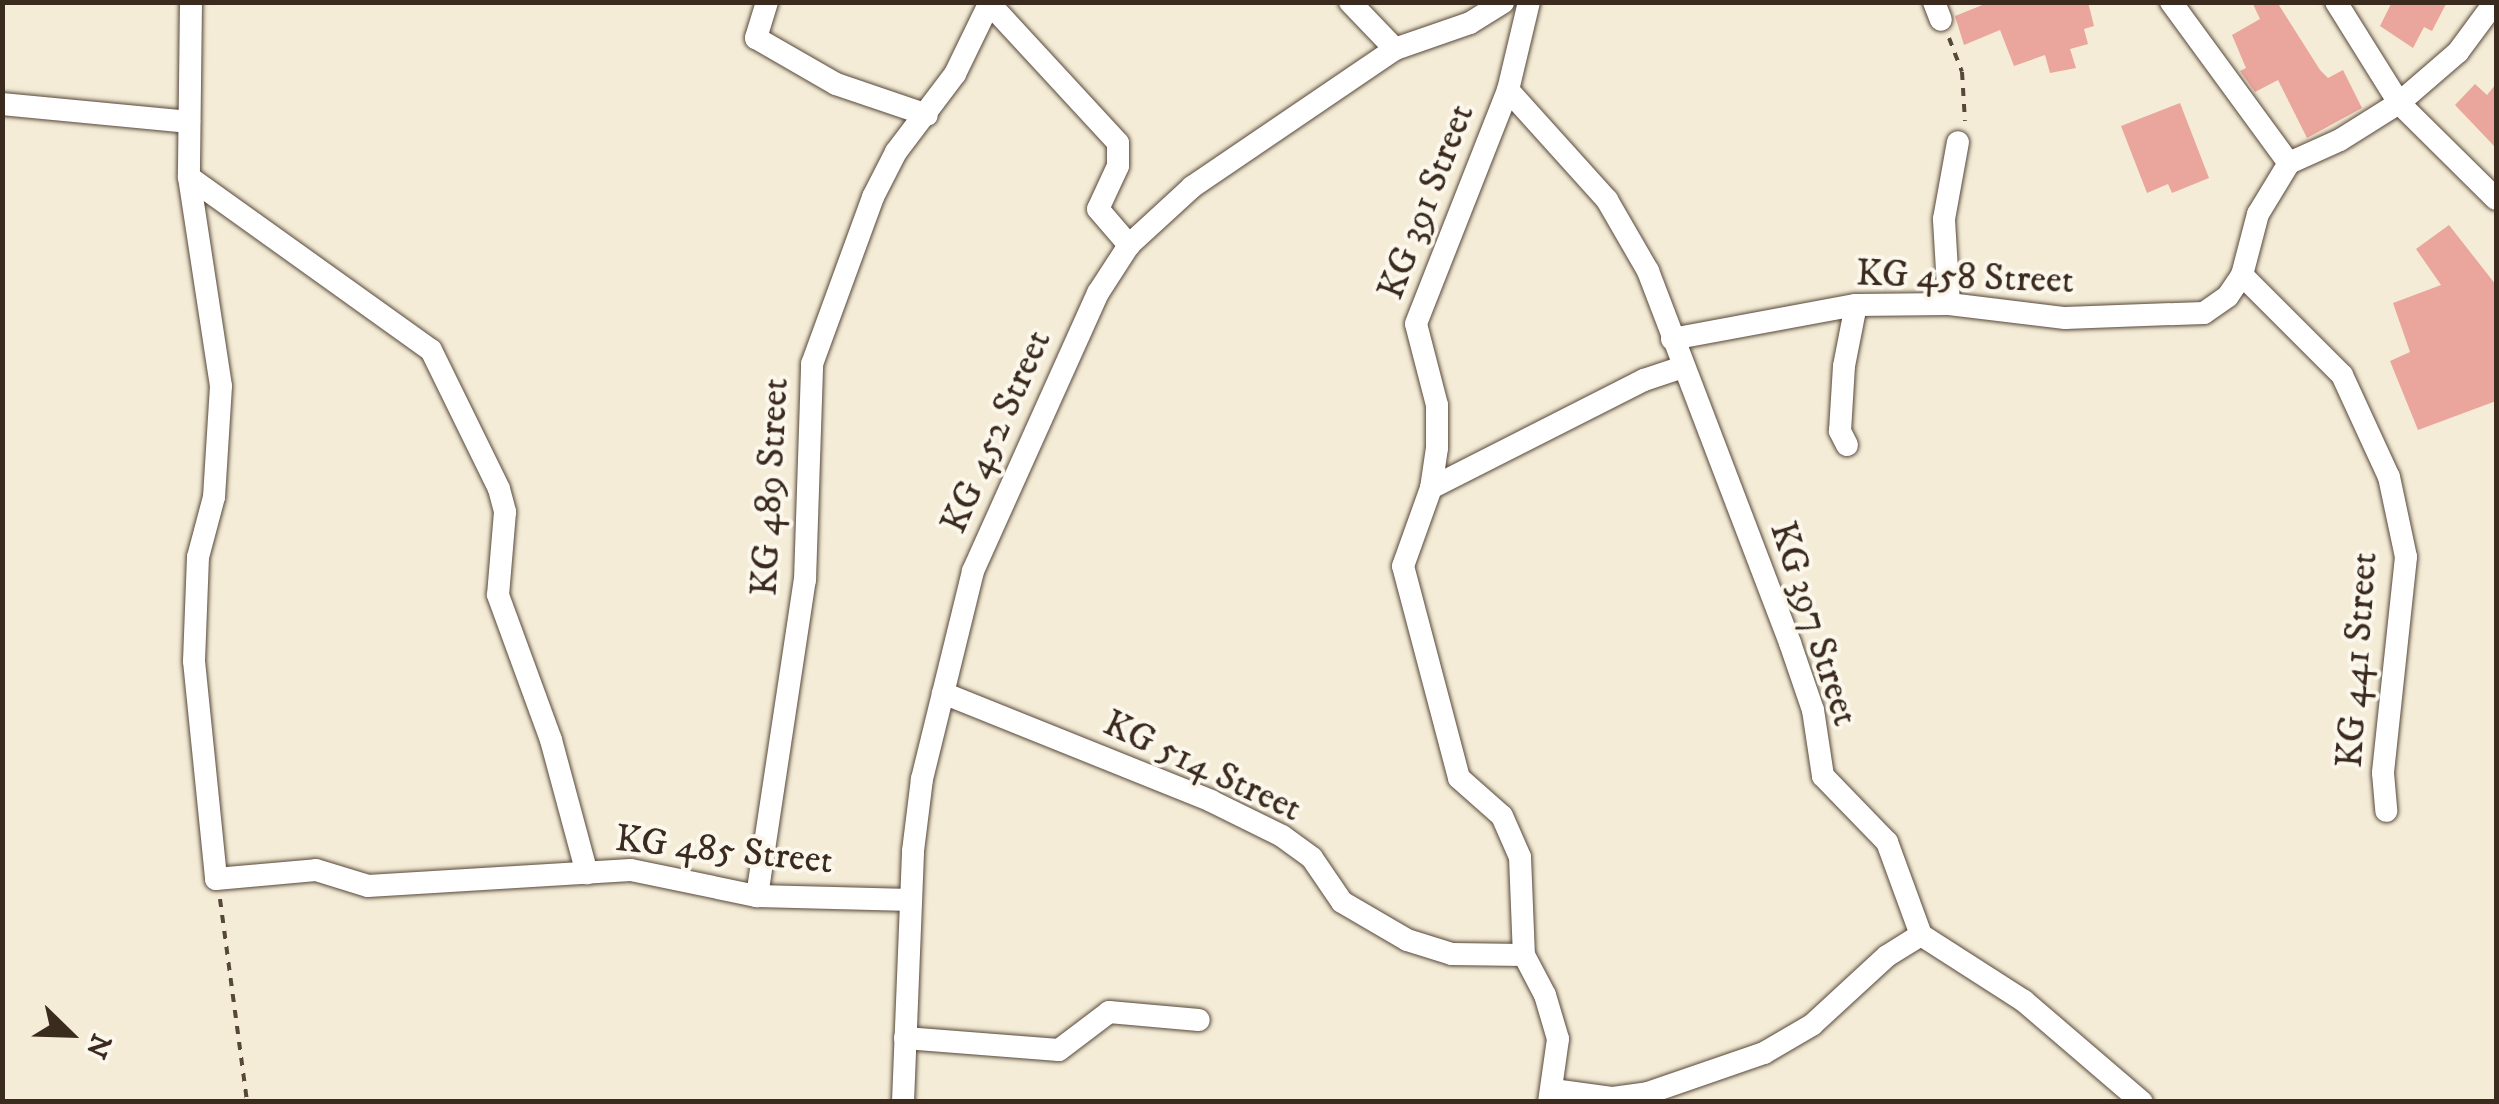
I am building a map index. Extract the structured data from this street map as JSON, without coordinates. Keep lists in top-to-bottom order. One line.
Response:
{"streets":{"street":["KG 391 Street","KG 458 Street","KG 452 Street","KG 489 Street","KG 397 Street","KG 441 Street","KG 514 Street","KG 485 Street"]},"crossings":[["KG 391 Street","KG 397 Street"],["KG 391 Street","KG 514 Street"],["KG 458 Street","KG 397 Street"],["KG 458 Street","KG 441 Street"],["KG 452 Street","KG 514 Street"],["KG 452 Street","KG 485 Street"],["KG 489 Street","KG 485 Street"]],"north":"bottom right"}
